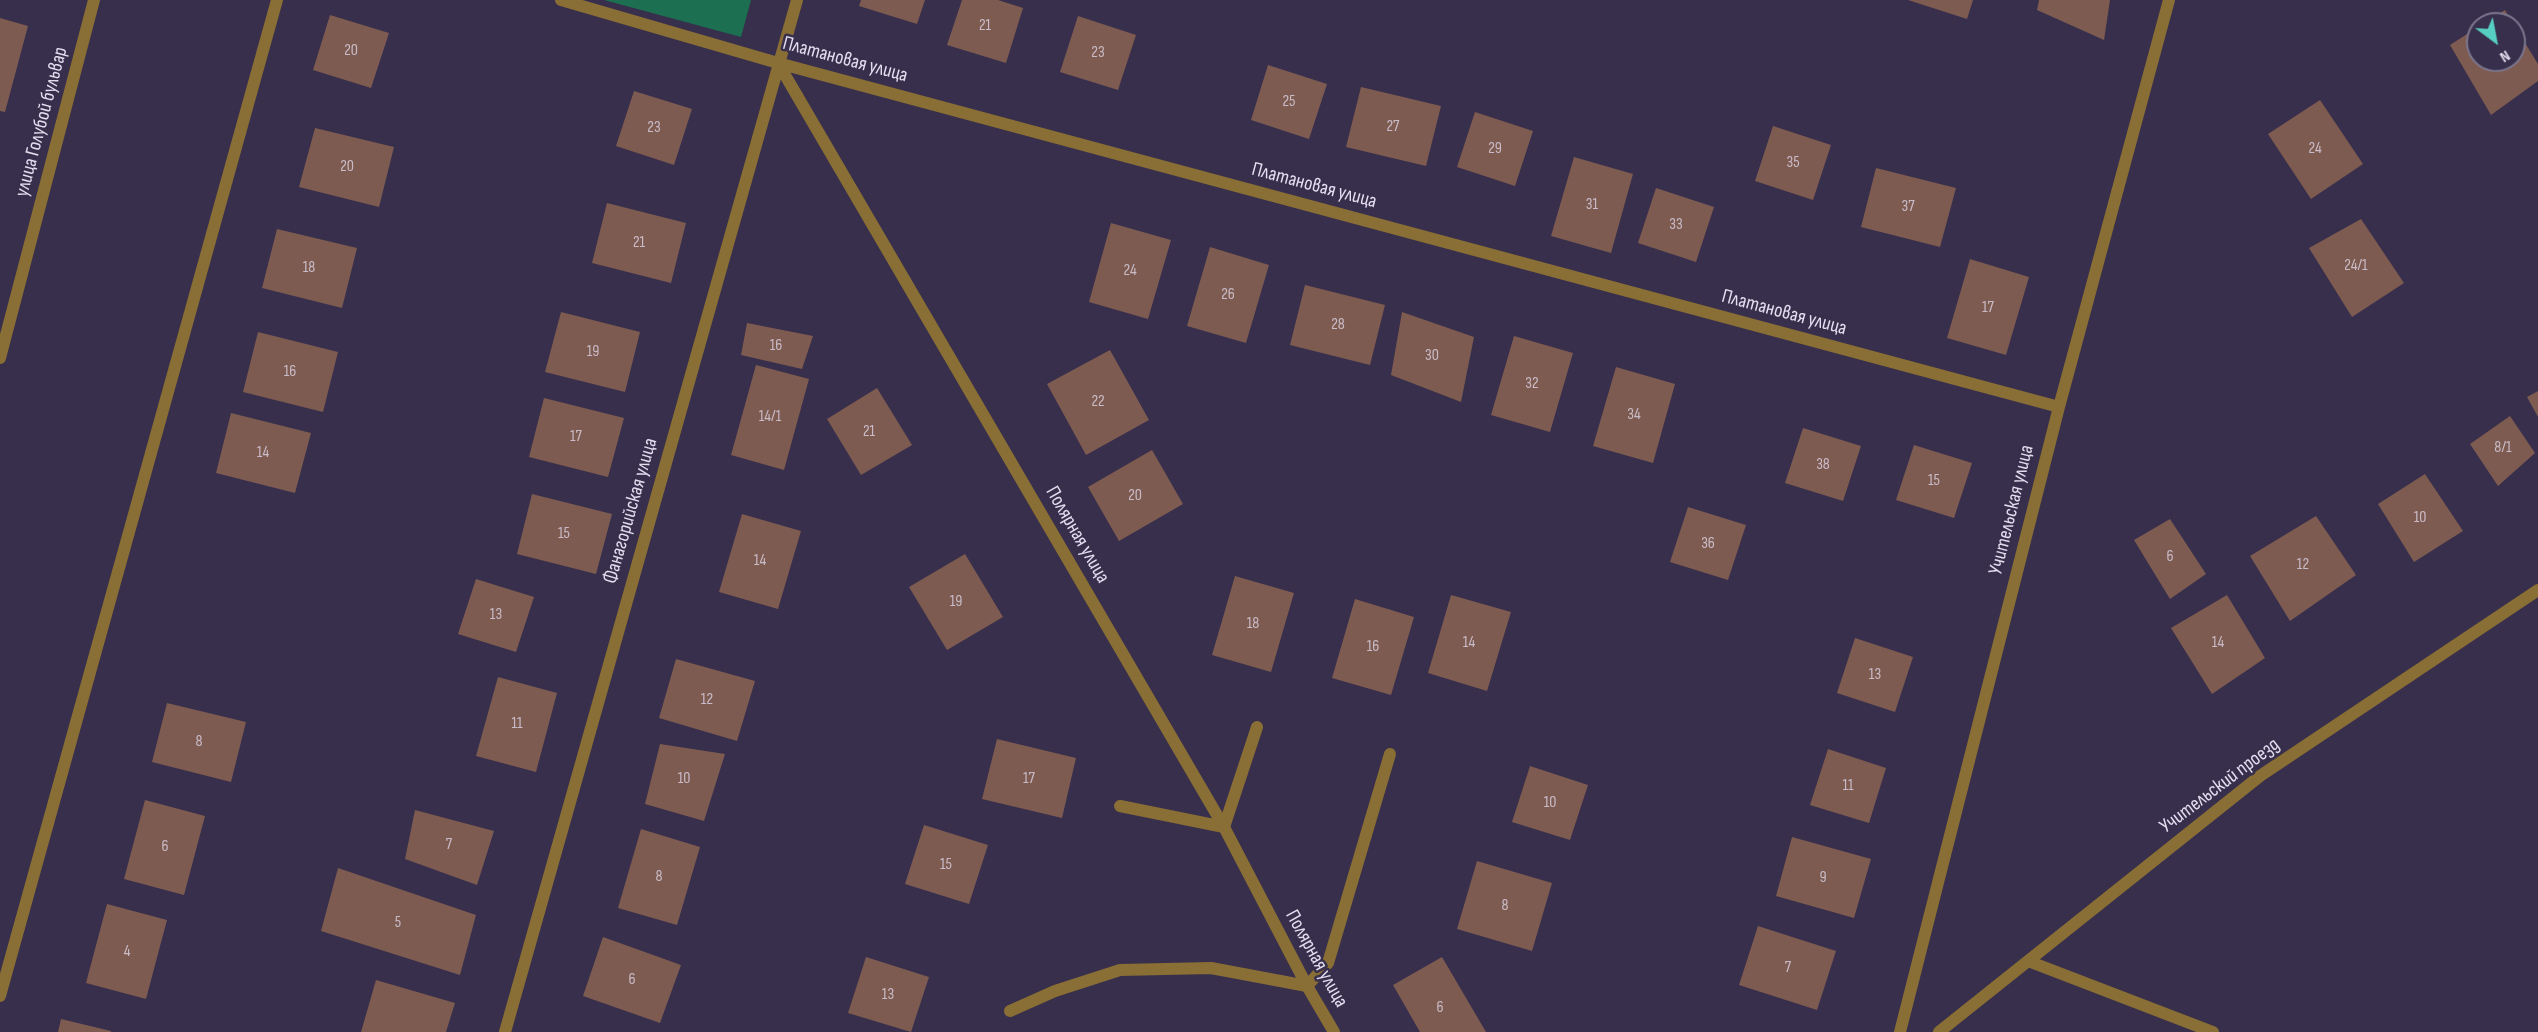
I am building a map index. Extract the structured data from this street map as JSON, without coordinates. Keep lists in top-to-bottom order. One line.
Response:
{"streets":{"street":["Платановая улица","улица Голубой бульвар","Учительская улица","Фанагорийская улица","Полярная улица","Учительский проезд"]},"crossings":[["Платановая улица","Учительская улица"],["Платановая улица","Фанагорийская улица"],["Платановая улица","Полярная улица"],["Фанагорийская улица","Полярная улица"]],"house_numbers":["21","20","23","25","27","23","29","24","35","20","31","37","33","21","24/1","18","24","26","17","28","16","19","30","16","32","22","34","14/1","21","17","8/1","14","38","15","20","10","15","36","6","14","12","19","13","18","14","14","16","13","12","11","8","10","17","11","10","7","6","15","8","9","8","5","4","7","6","13","6"],"north":"bottom right"}
